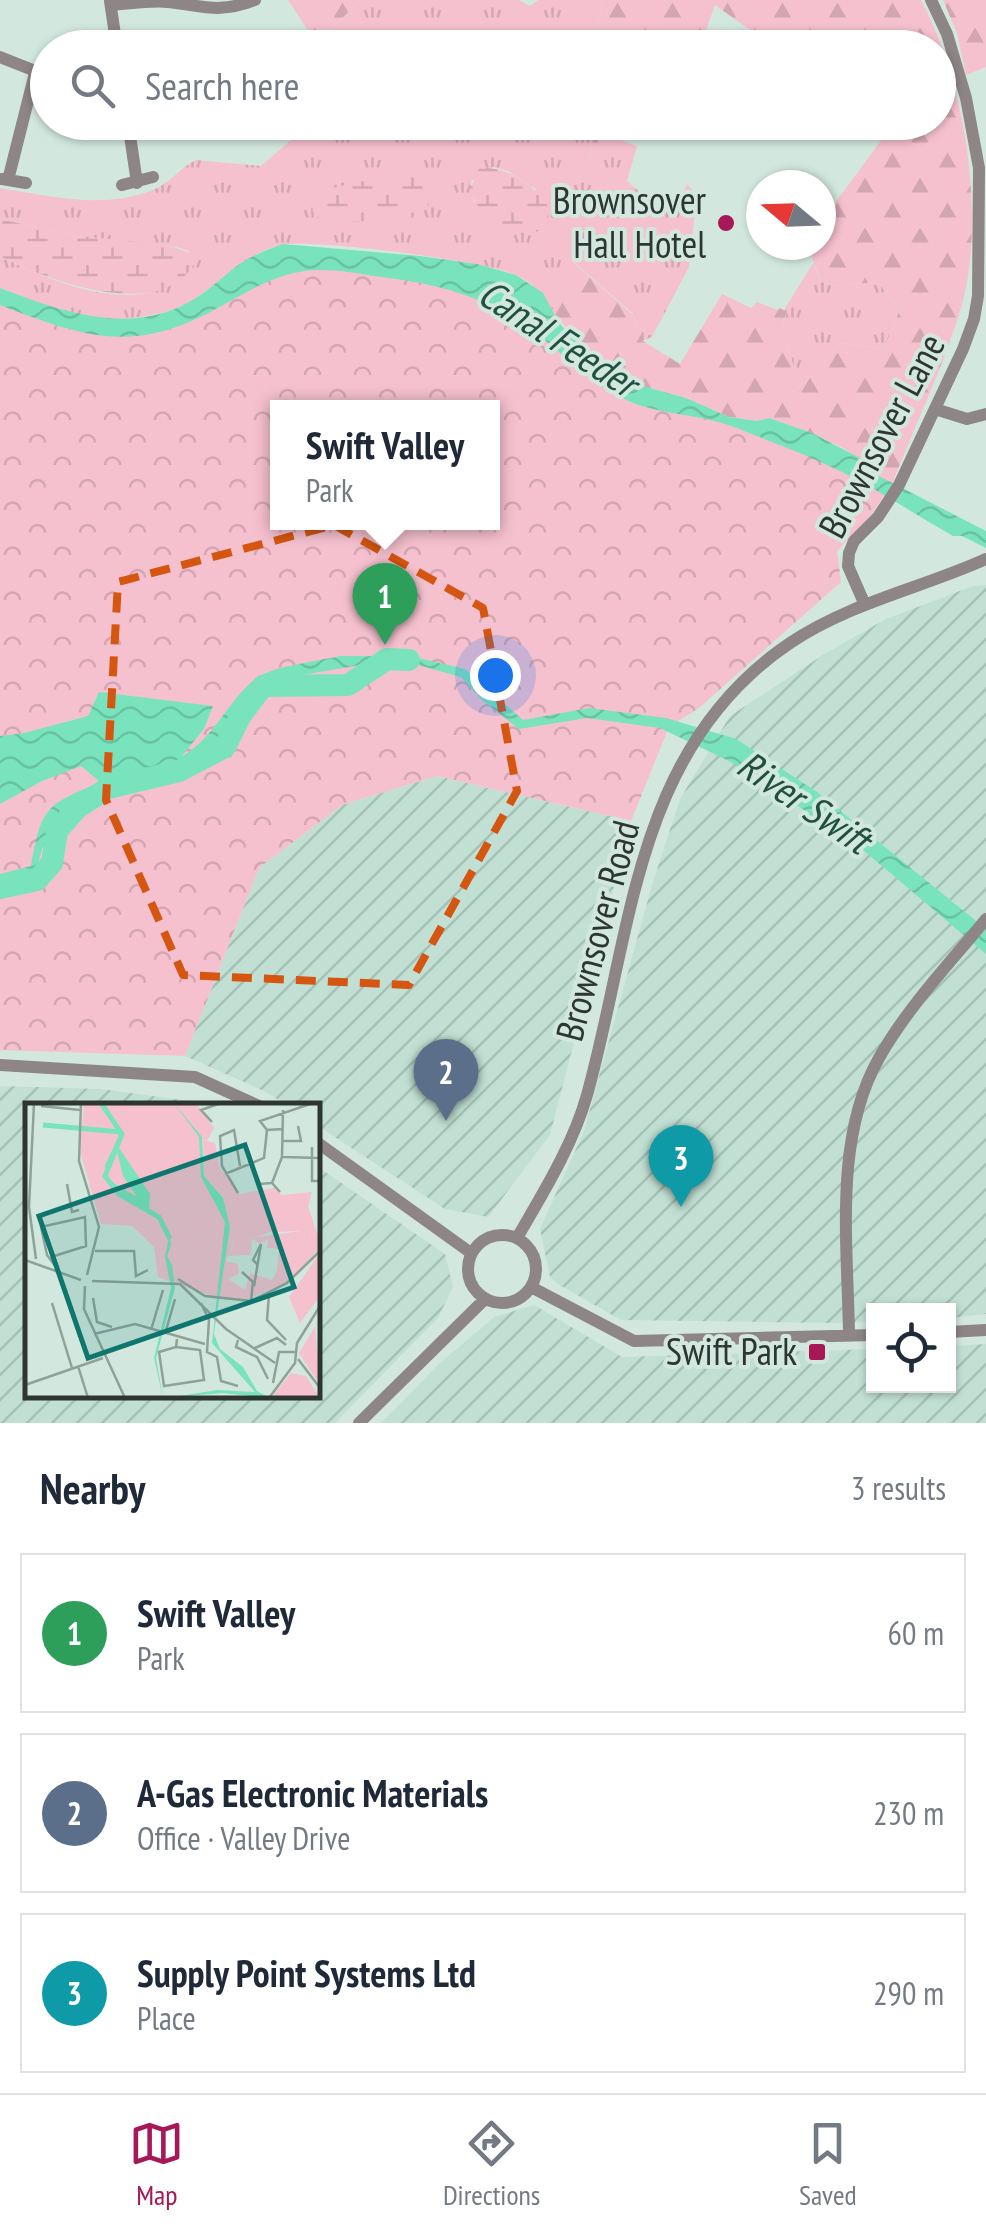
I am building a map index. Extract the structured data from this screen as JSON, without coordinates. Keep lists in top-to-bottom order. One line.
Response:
{"streets":{"street":["Brownsover Lane","Brownsover Road"]},"crossings":[["Brownsover Lane","Brownsover Road"]],"water":["Canal Feeder","River Swift"],"places":{"other":["Brownsover Hall Hotel"],"transit":["Swift Park"]},"north":"left","page":{"search":"Search here","popup":["Swift Valley","Park"],"pins":["1","2","3"],"heading":["Nearby","3 results"],"list":[{"mark":"1","name":"Swift Valley","note":"Park","value":"60 m"},{"mark":"2","name":"A-Gas Electronic Materials","note":"Office · Valley Drive","value":"230 m"},{"mark":"3","name":"Supply Point Systems Ltd","note":"Place","value":"290 m"}],"nav":["Map","Directions","Saved"]}}
